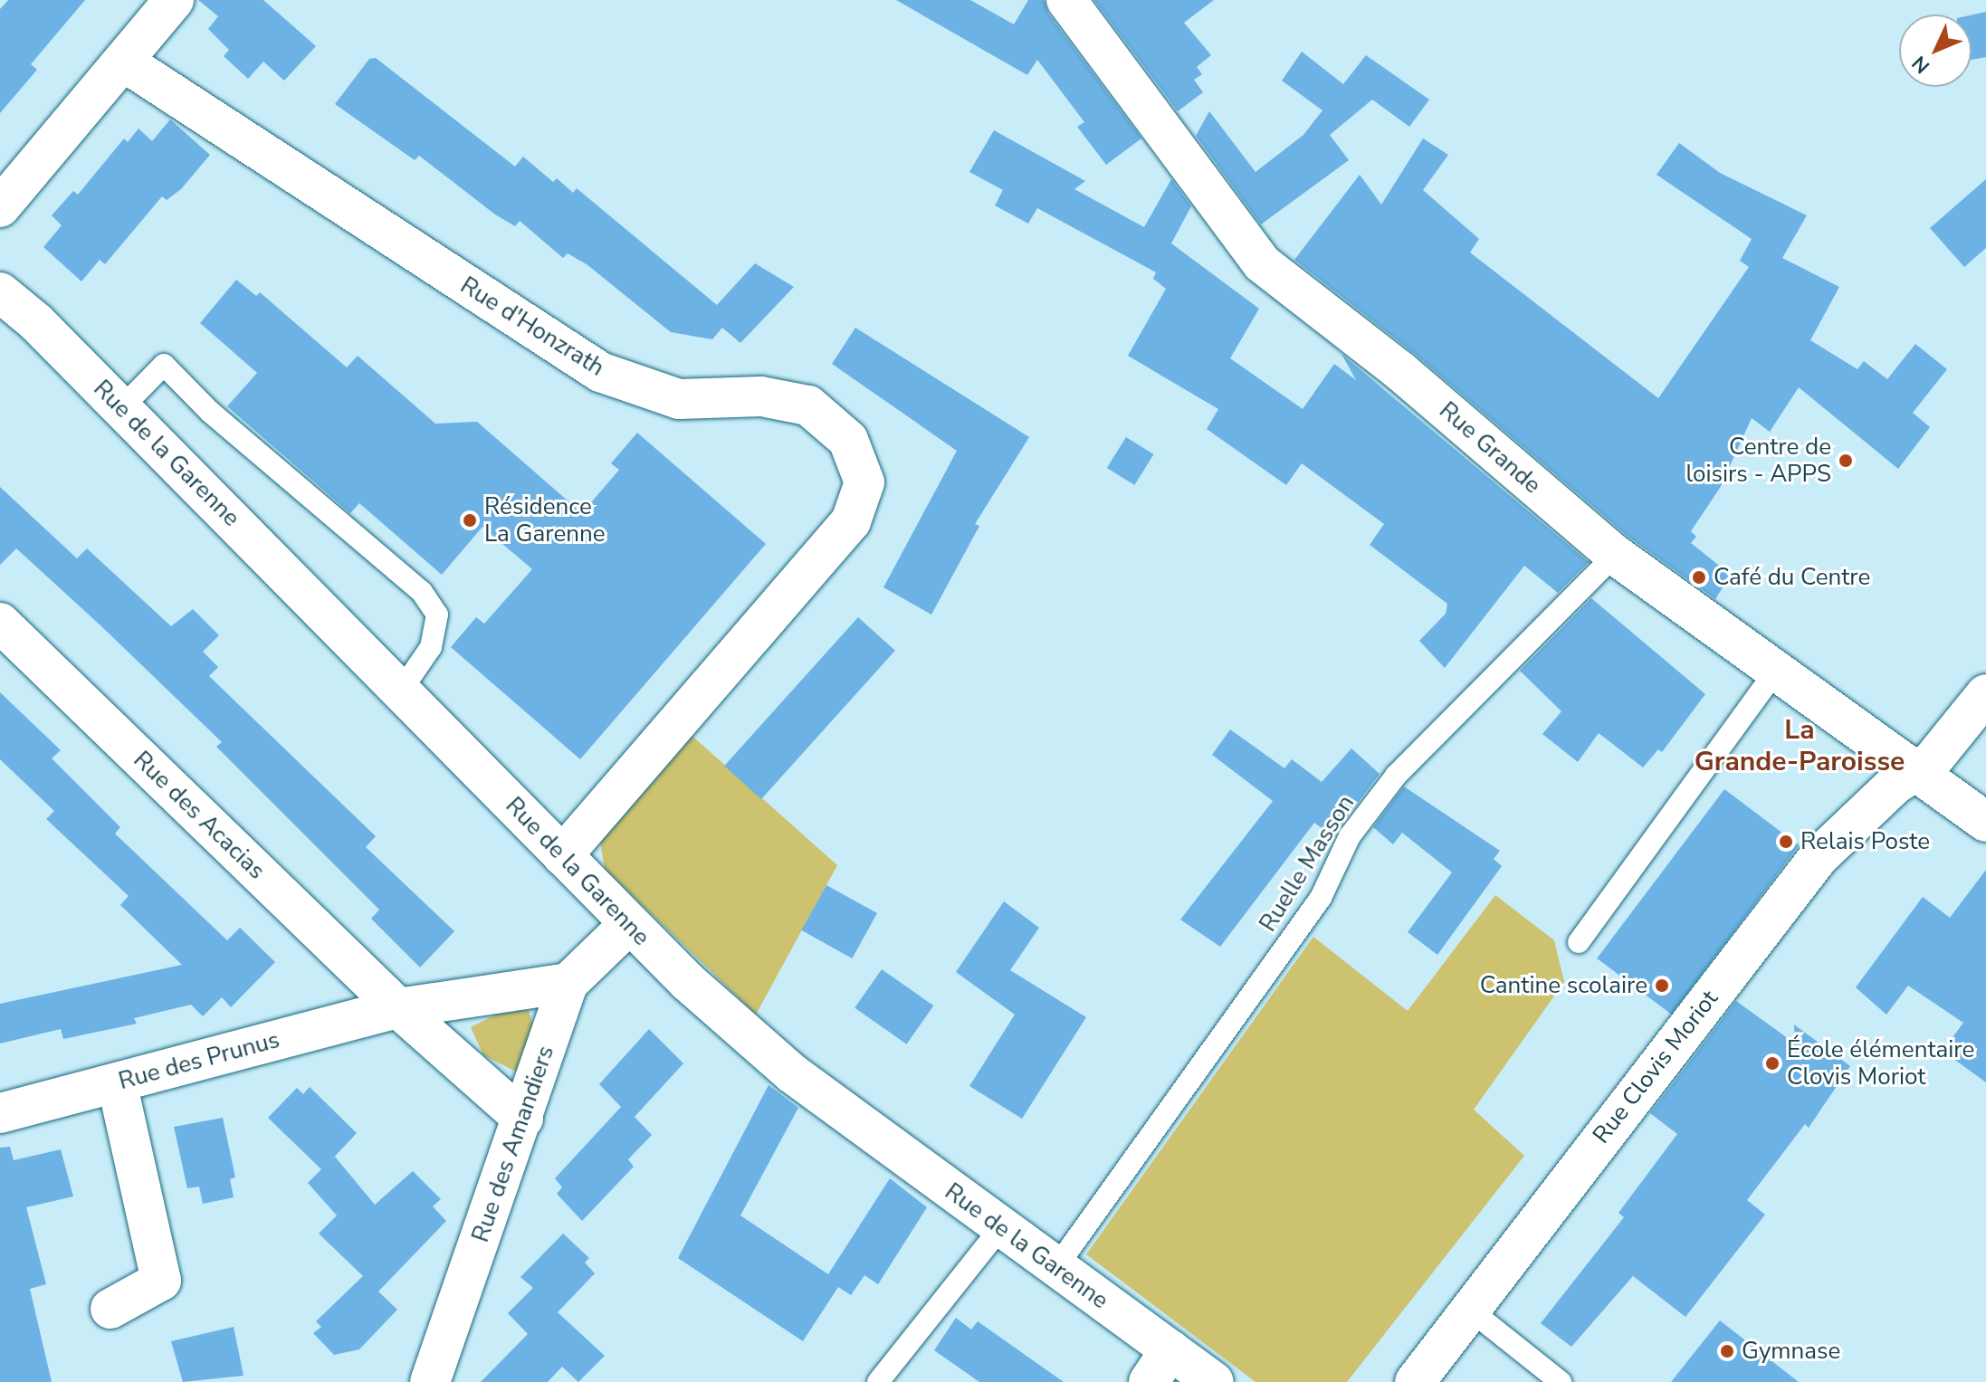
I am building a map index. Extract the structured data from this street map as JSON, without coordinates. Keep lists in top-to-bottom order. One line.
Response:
{"streets":{"street":["Rue d'Honzrath","Rue Grande","Rue de la Garenne","Rue des Acacias","Rue des Prunus","Rue Clovis Moriot","Rue des Amandiers"],"lane":["Ruelle Masson"]},"crossings":[["Rue d'Honzrath","Rue de la Garenne"],["Rue Grande","Ruelle Masson"],["Rue Grande","Rue Clovis Moriot"],["Rue de la Garenne","Ruelle Masson"],["Rue de la Garenne","Rue des Amandiers"],["Rue des Acacias","Rue des Prunus"],["Rue des Acacias","Rue des Amandiers"],["Rue des Prunus","Rue des Amandiers"]],"districts":["La Grande-Paroisse"],"places":["Centre de loisirs - APPS","Résidence La Garenne","Café du Centre","Relais Poste","Cantine scolaire","École élémentaire Clovis Moriot","Gymnase"],"north":"bottom left"}
